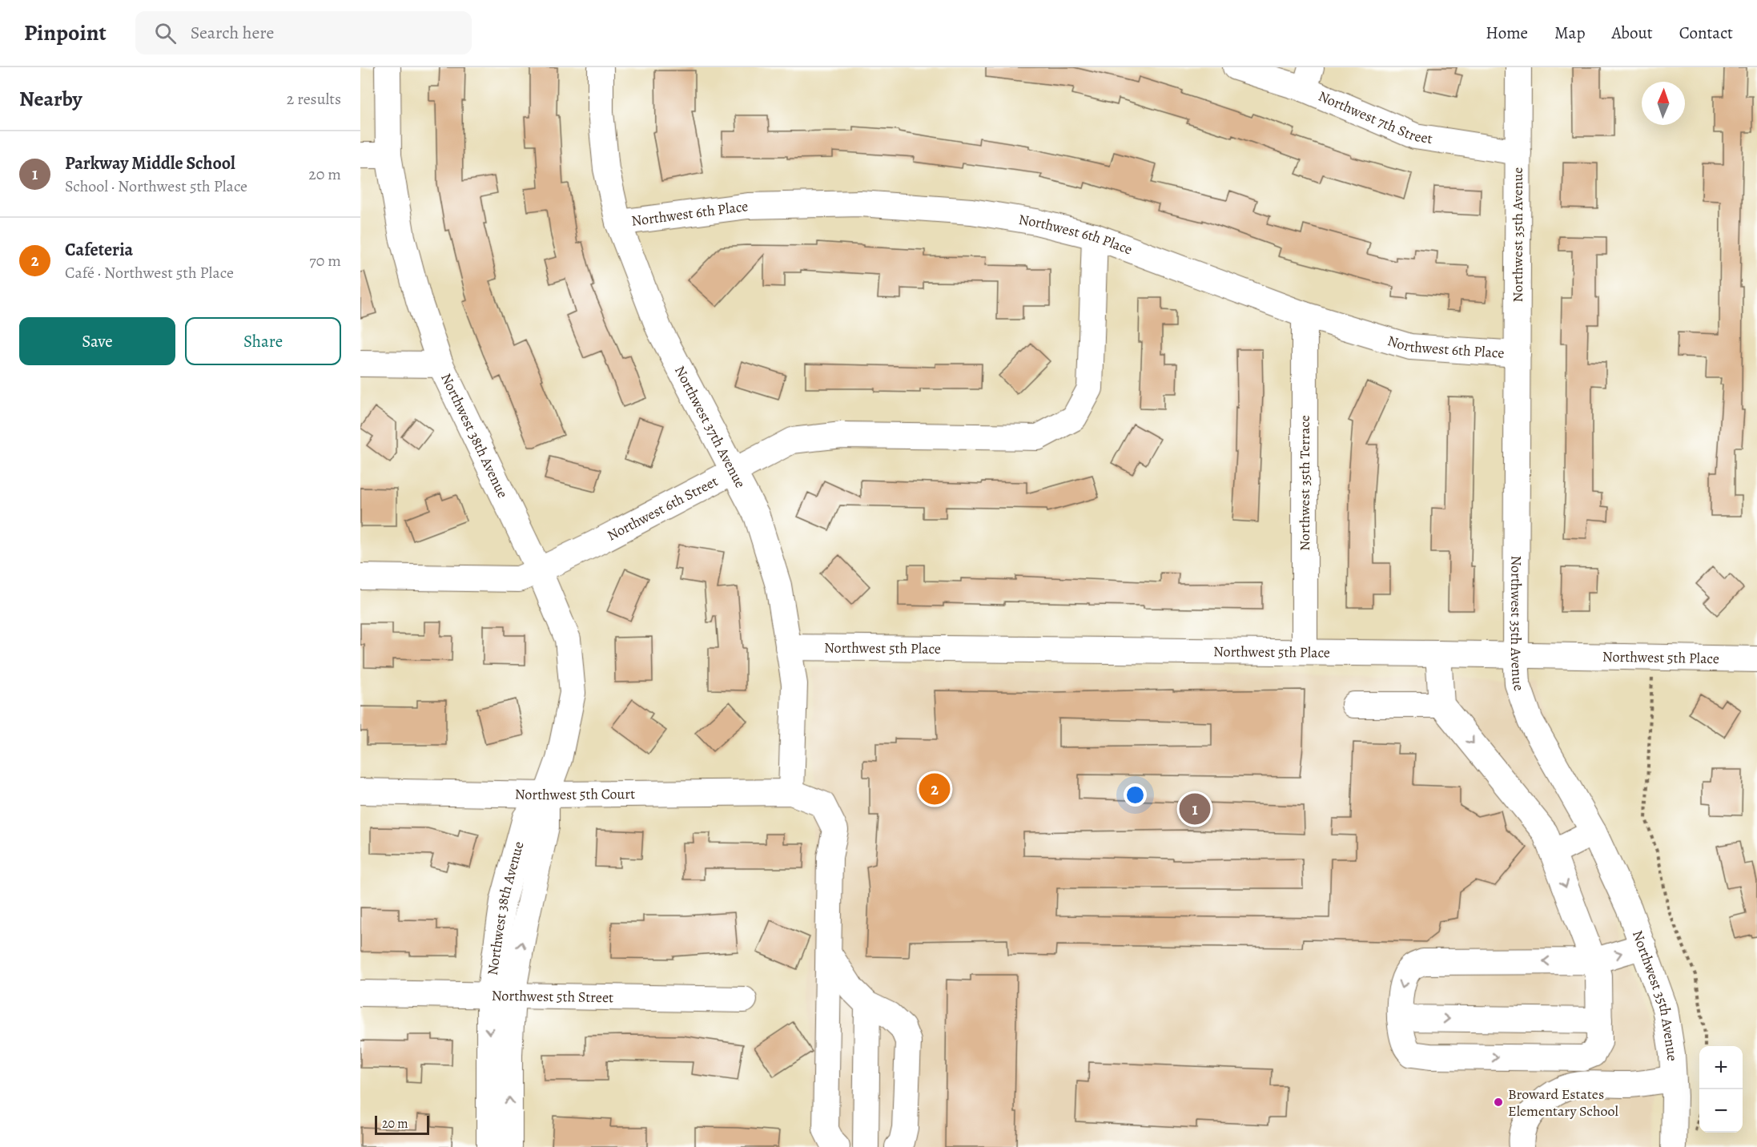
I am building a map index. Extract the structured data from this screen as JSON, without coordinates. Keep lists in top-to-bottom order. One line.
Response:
{"streets":{"street":["Northwest 7th Street","Northwest 6th Place","Northwest 35th Avenue","Northwest 37th Avenue","Northwest 38th Avenue","Northwest 35th Terrace","Northwest 6th Street","Northwest 5th Place","Northwest 5th Court","Northwest 5th Street"]},"crossings":[["Northwest 7th Street","Northwest 35th Avenue"],["Northwest 6th Place","Northwest 35th Avenue"],["Northwest 6th Place","Northwest 37th Avenue"],["Northwest 6th Place","Northwest 35th Terrace"],["Northwest 6th Place","Northwest 6th Street"],["Northwest 35th Avenue","Northwest 5th Place"],["Northwest 37th Avenue","Northwest 6th Street"],["Northwest 37th Avenue","Northwest 5th Place"],["Northwest 37th Avenue","Northwest 5th Court"],["Northwest 38th Avenue","Northwest 6th Street"],["Northwest 38th Avenue","Northwest 5th Court"],["Northwest 38th Avenue","Northwest 5th Street"],["Northwest 35th Terrace","Northwest 5th Place"]],"places":["Broward Estates Elementary School"],"scale_bar":"20 m","north":"top","page":{"header":"Pinpoint","search":"Search here","nav":["Home","Map","About","Contact"],"heading":["Nearby","2 results"],"list":[{"mark":"1","name":"Parkway Middle School","note":"School · Northwest 5th Place","value":"20 m"},{"mark":"2","name":"Cafeteria","note":"Café · Northwest 5th Place","value":"70 m"}],"buttons":["Save","Share"],"pins":["2","1"],"map_buttons":["+","−"],"scale":"20 m"}}
